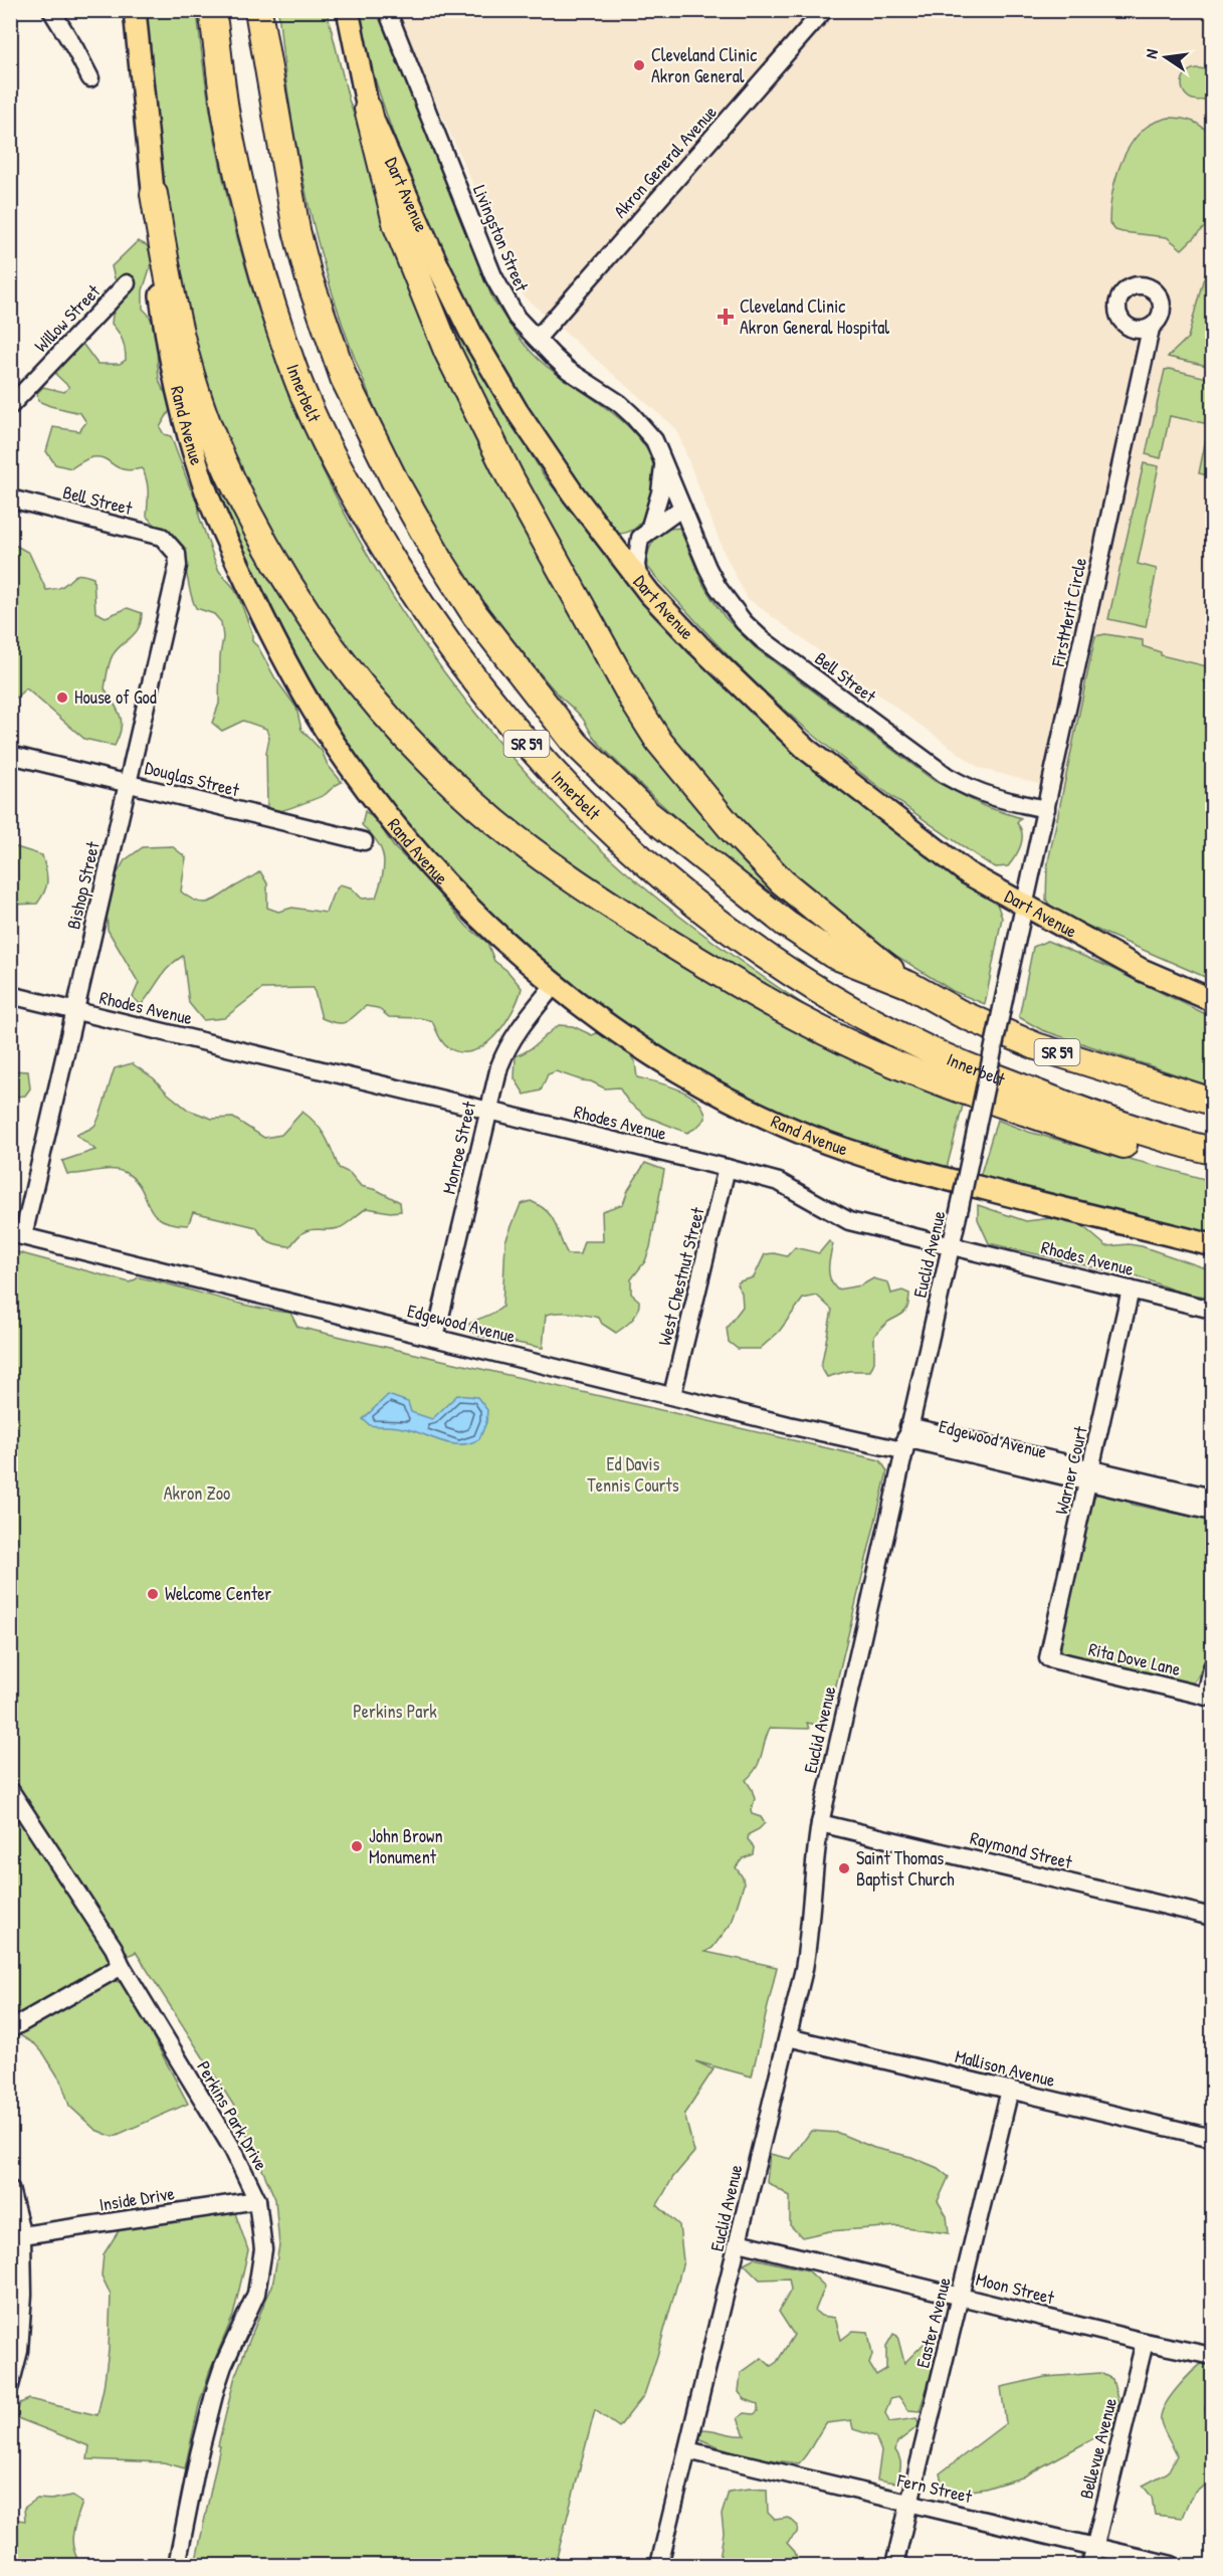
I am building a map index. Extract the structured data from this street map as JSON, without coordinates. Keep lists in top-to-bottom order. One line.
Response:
{"streets":{"highway":["Innerbelt","SR 59"],"main road":["Dart Avenue","Rand Avenue"],"street":["Akron General Avenue","Livingston Street","Willow Street","Bell Street","FirstMerit Circle","Douglas Street","Bishop Street","Rhodes Avenue","Monroe Street","Euclid Avenue","West Chestnut Street","Edgewood Avenue","Warner Court","Rita Dove Lane","Raymond Street","Mallison Avenue","Perkins Park Drive","Inside Drive","Moon Street","Easter Avenue","Bellevue Avenue","Fern Street"]},"crossings":[["Akron General Avenue","Livingston Street"],["Dart Avenue","FirstMerit Circle"],["Dart Avenue","Euclid Avenue"],["Livingston Street","Bell Street"],["Rand Avenue","Monroe Street"],["Bell Street","FirstMerit Circle"],["Bell Street","Bishop Street"],["FirstMerit Circle","Euclid Avenue"],["Douglas Street","Bishop Street"],["Bishop Street","Rhodes Avenue"],["Bishop Street","Edgewood Avenue"],["Rhodes Avenue","Monroe Street"],["Rhodes Avenue","Euclid Avenue"],["Rhodes Avenue","West Chestnut Street"],["Rhodes Avenue","Warner Court"],["Monroe Street","Edgewood Avenue"],["Euclid Avenue","Edgewood Avenue"],["Euclid Avenue","Raymond Street"],["Euclid Avenue","Mallison Avenue"],["Euclid Avenue","Moon Street"],["Euclid Avenue","Fern Street"],["West Chestnut Street","Edgewood Avenue"],["Edgewood Avenue","Warner Court"],["Warner Court","Rita Dove Lane"],["Mallison Avenue","Easter Avenue"],["Perkins Park Drive","Inside Drive"],["Moon Street","Easter Avenue"],["Moon Street","Bellevue Avenue"],["Easter Avenue","Fern Street"],["Bellevue Avenue","Fern Street"]],"parks":["Ed Davis Tennis Courts","Akron Zoo","Perkins Park"],"places":{"other":["Cleveland Clinic Akron General","House of God","Welcome Center","John Brown Monument","Saint Thomas Baptist Church"],"health":["Cleveland Clinic Akron General Hospital"]},"north":"left"}
